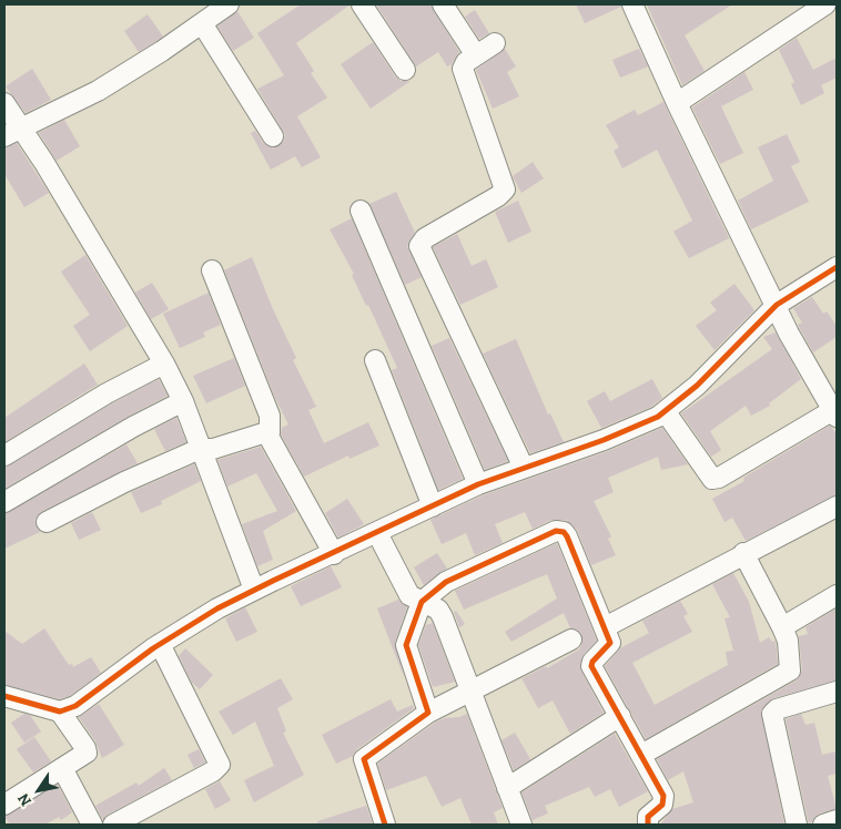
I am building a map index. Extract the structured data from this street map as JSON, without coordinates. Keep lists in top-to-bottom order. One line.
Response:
{"north":"bottom left"}
